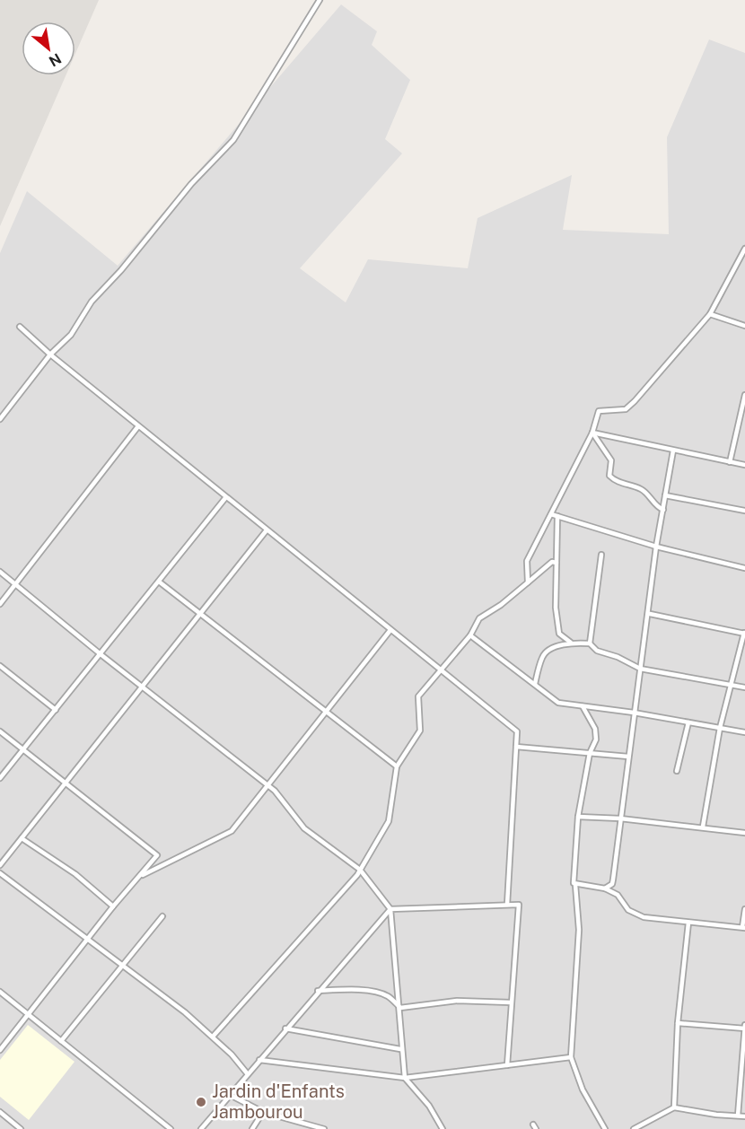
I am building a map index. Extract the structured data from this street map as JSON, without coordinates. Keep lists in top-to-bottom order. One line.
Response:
{"places":["Jardin d'Enfants Jambourou"],"north":"bottom right"}
